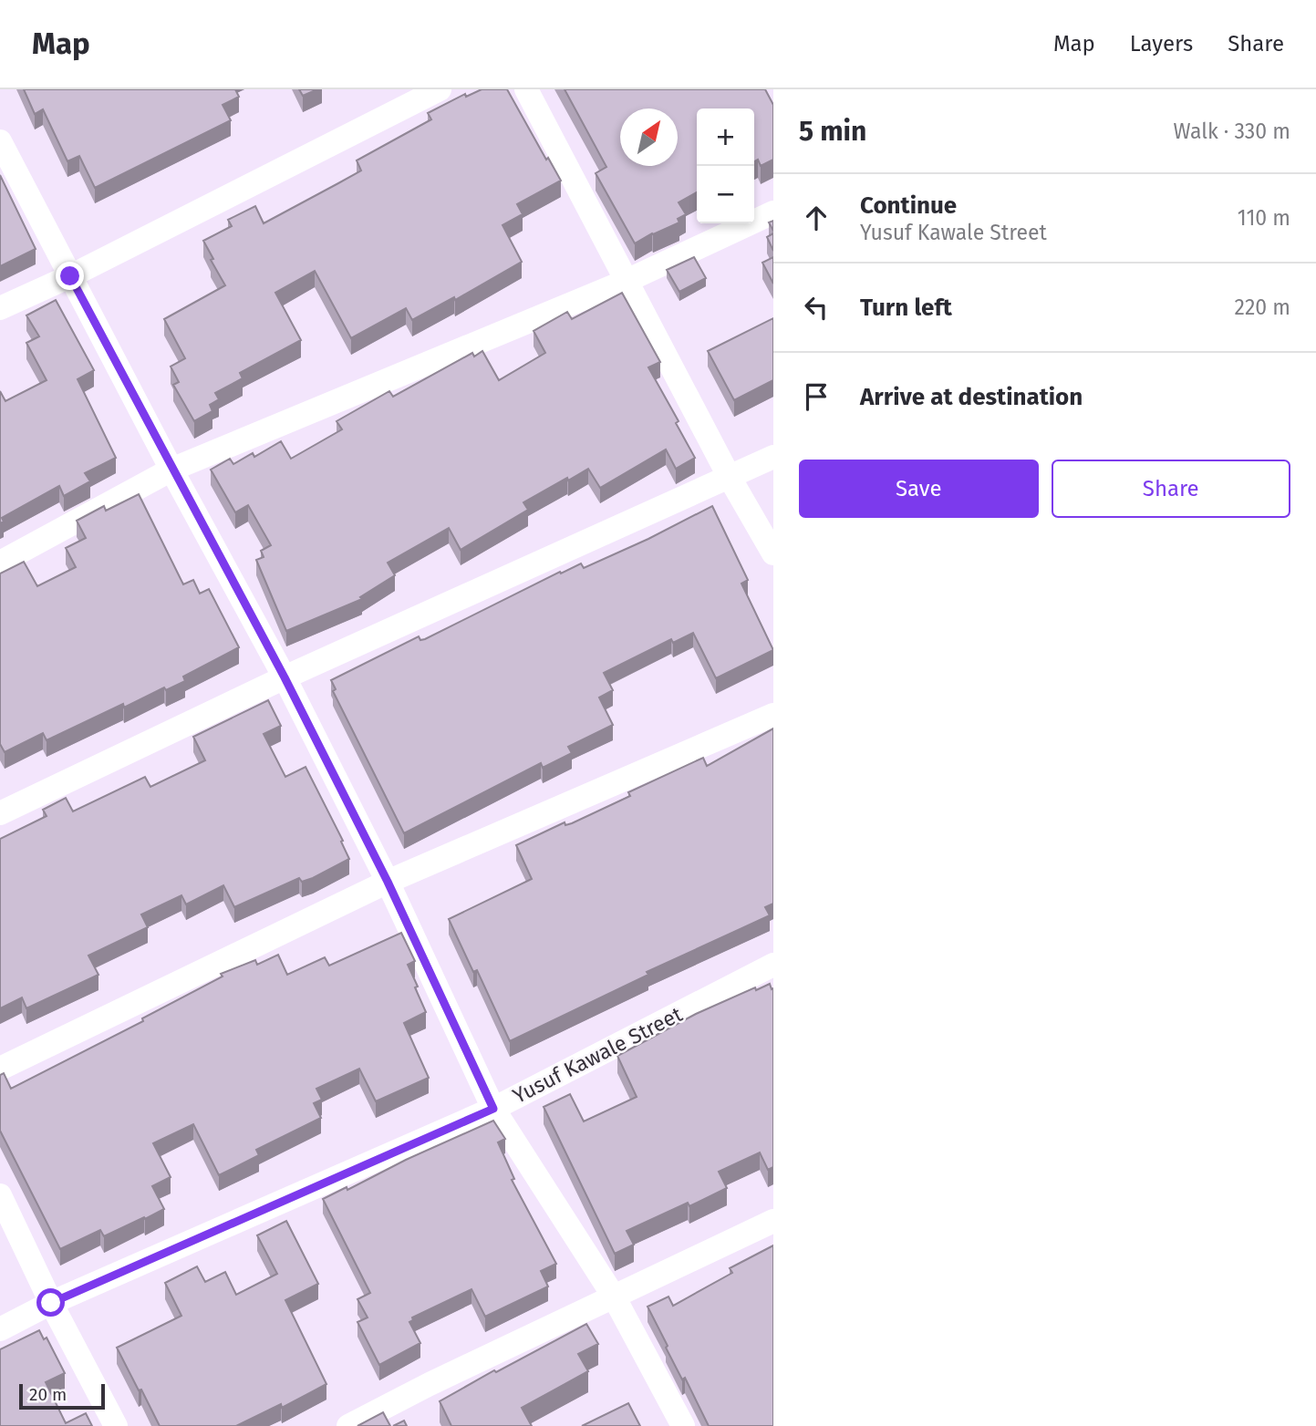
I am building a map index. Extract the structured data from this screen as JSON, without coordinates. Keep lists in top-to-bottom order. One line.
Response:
{"streets":{"street":["Yusuf Kawale Street"]},"scale_bar":"20 m","north":"top right","page":{"header":"Map","nav":["Map","Layers","Share"],"heading":["5 min","Walk · 330 m"],"map_buttons":["+","−"],"list":[["Continue","Yusuf Kawale Street","110 m"],["Turn left","220 m"],"Arrive at destination"],"buttons":["Save","Share"],"scale":"20 m"}}
